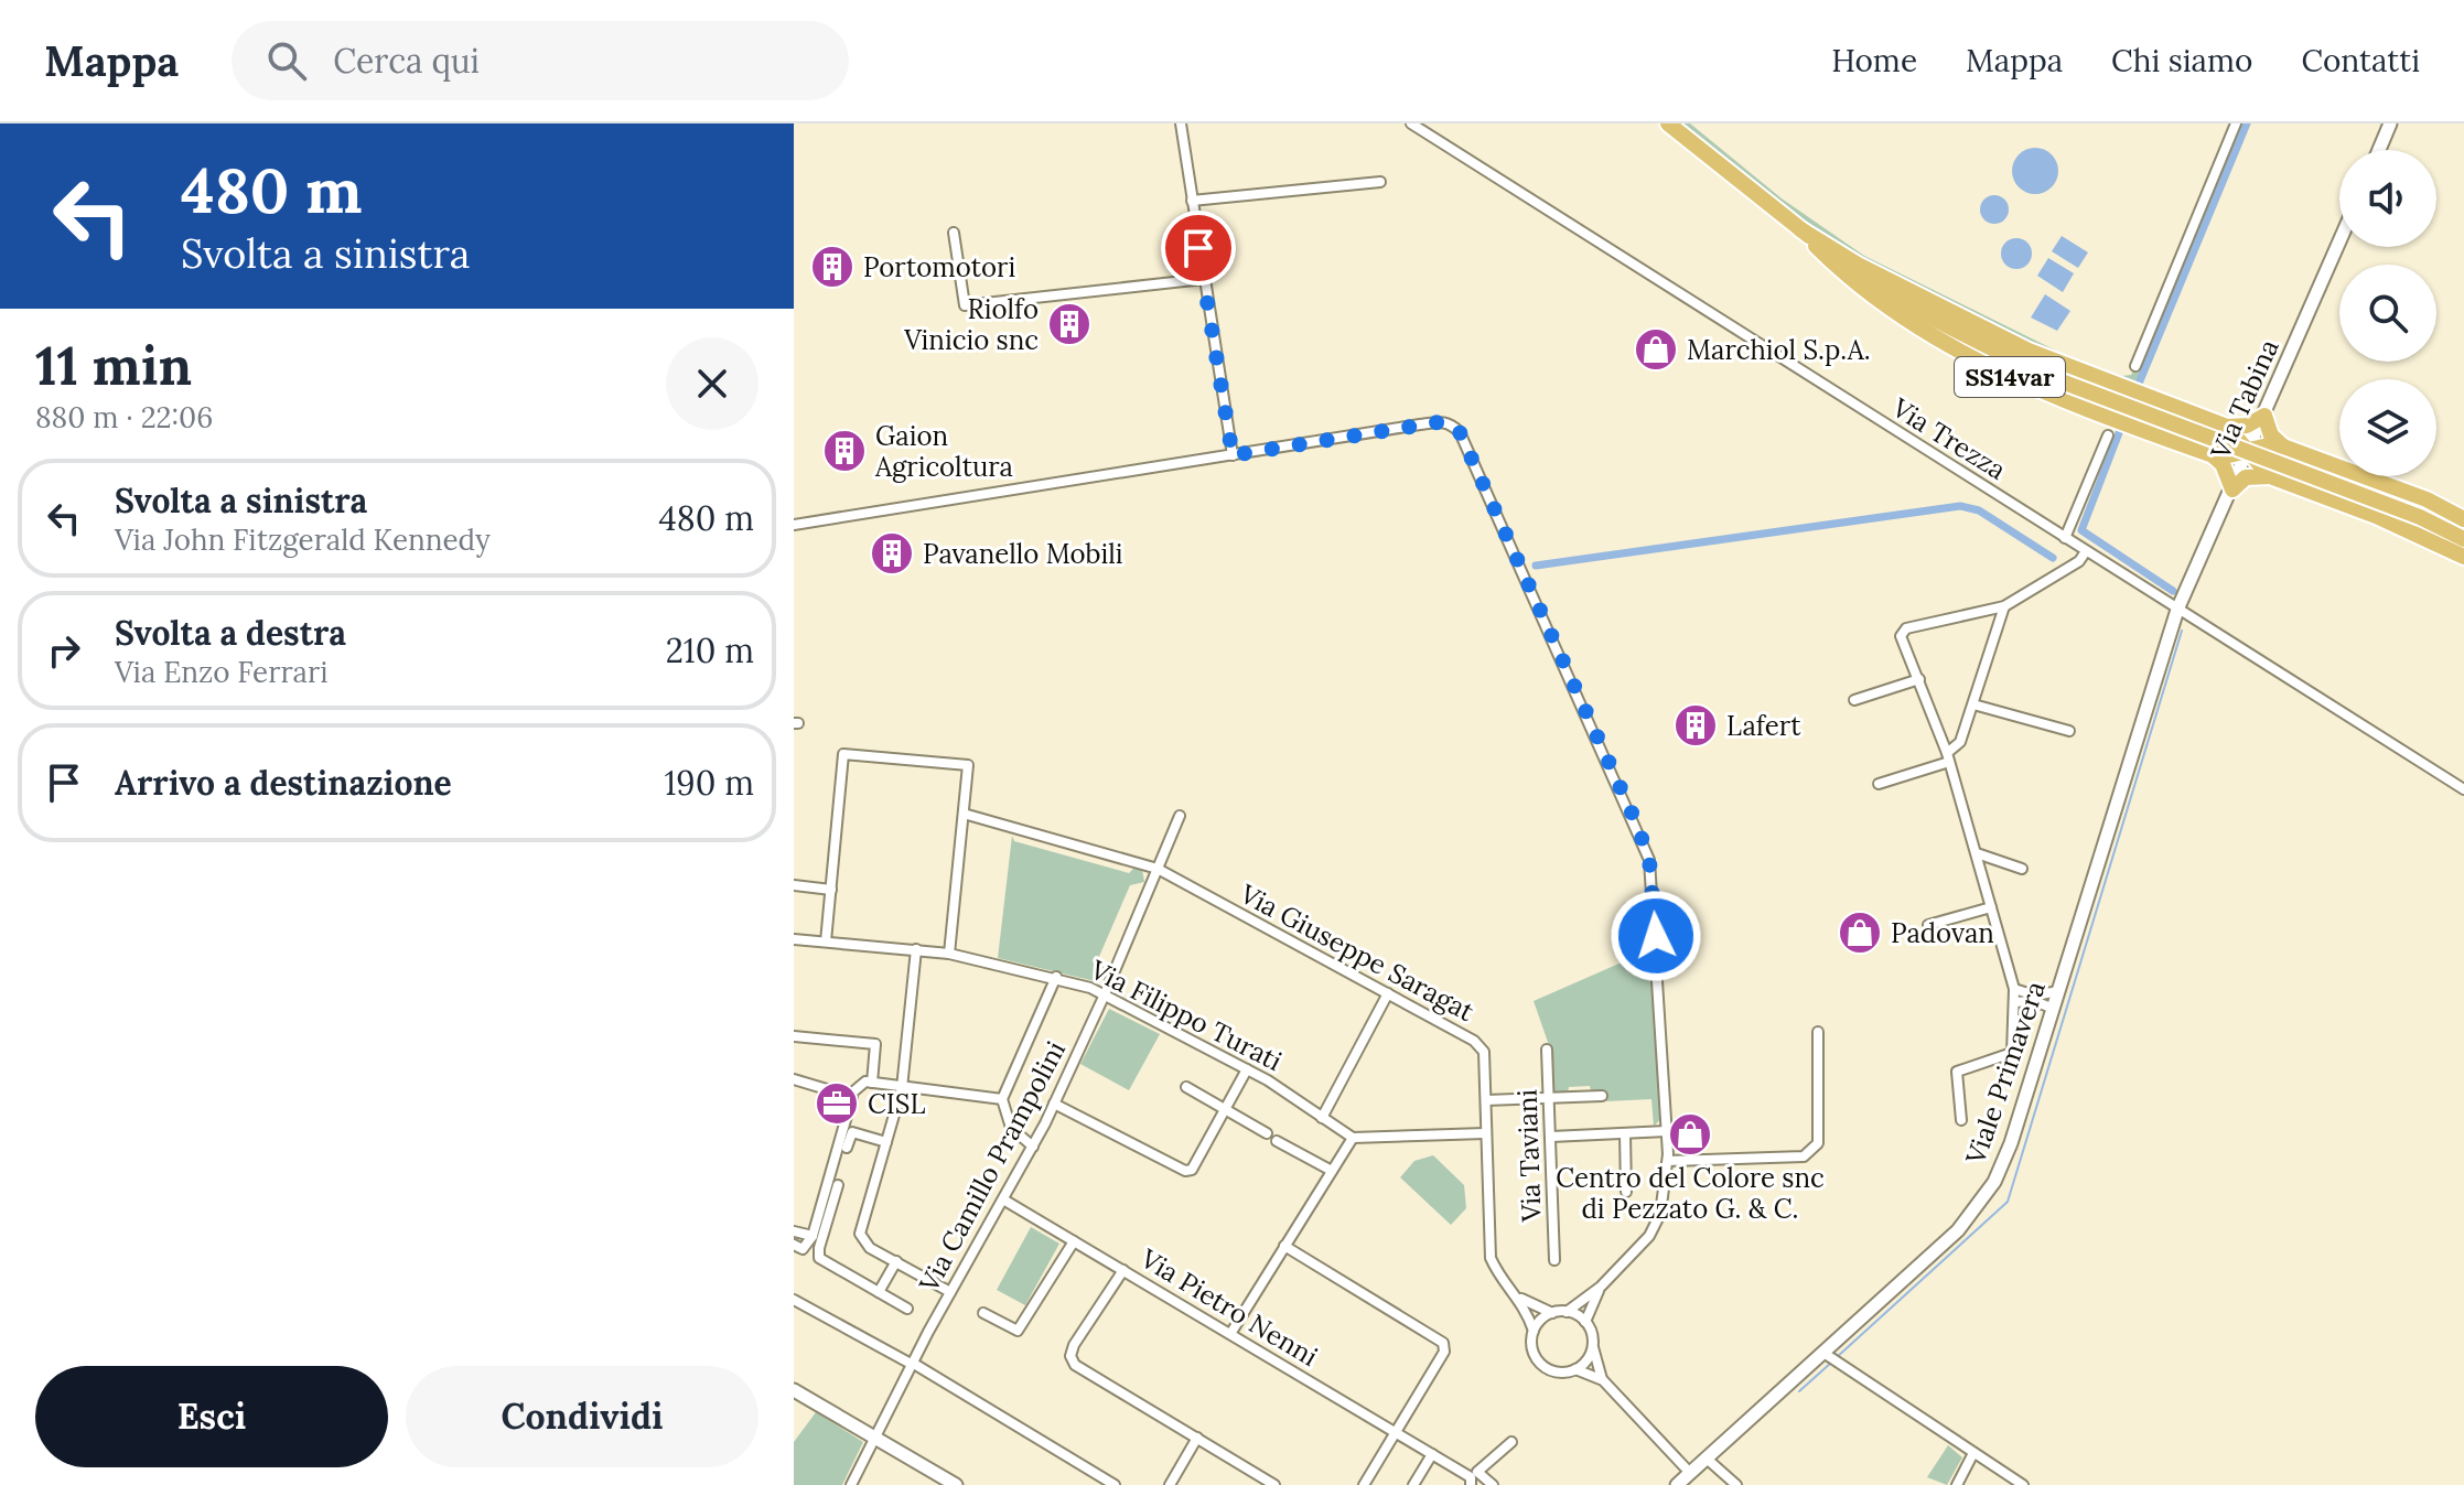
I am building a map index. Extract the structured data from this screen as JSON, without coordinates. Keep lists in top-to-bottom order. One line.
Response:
{"streets":{"highway":["SS14var"],"main road":["Via Tabina","Viale Primavera"],"street":["Via Trezza","Via Giuseppe Saragat","Via Filippo Turati","Via Taviani","Via Camillo Prampolini","Via Pietro Nenni"]},"crossings":[["SS14var","Via Tabina"],["Via Tabina","Via Trezza"],["Via Tabina","Viale Primavera"],["Via Trezza","Viale Primavera"],["Via Giuseppe Saragat","Via Camillo Prampolini"],["Via Filippo Turati","Via Camillo Prampolini"],["Via Camillo Prampolini","Via Pietro Nenni"]],"places":{"building":["Portomotori","Riolfo Vinicio snc","Gaion Agricoltura","Pavanello Mobili","Lafert"],"shop":["Marchiol S.p.A.","Padovan","Centro del Colore snc di Pezzato G. & C."],"office":["CISL"]},"page":{"header":"Mappa","search":"Cerca qui","nav":["Home","Mappa","Chi siamo","Contatti"],"turn":["480 m","Svolta a sinistra"],"heading":["11 min","880 m · 22:06"],"list":[{"name":"Svolta a sinistra","note":"Via John Fitzgerald Kennedy","value":"480 m"},{"name":"Svolta a destra","note":"Via Enzo Ferrari","value":"210 m"},{"name":"Arrivo a destinazione","value":"190 m"}],"buttons":["Esci","Condividi"]}}
